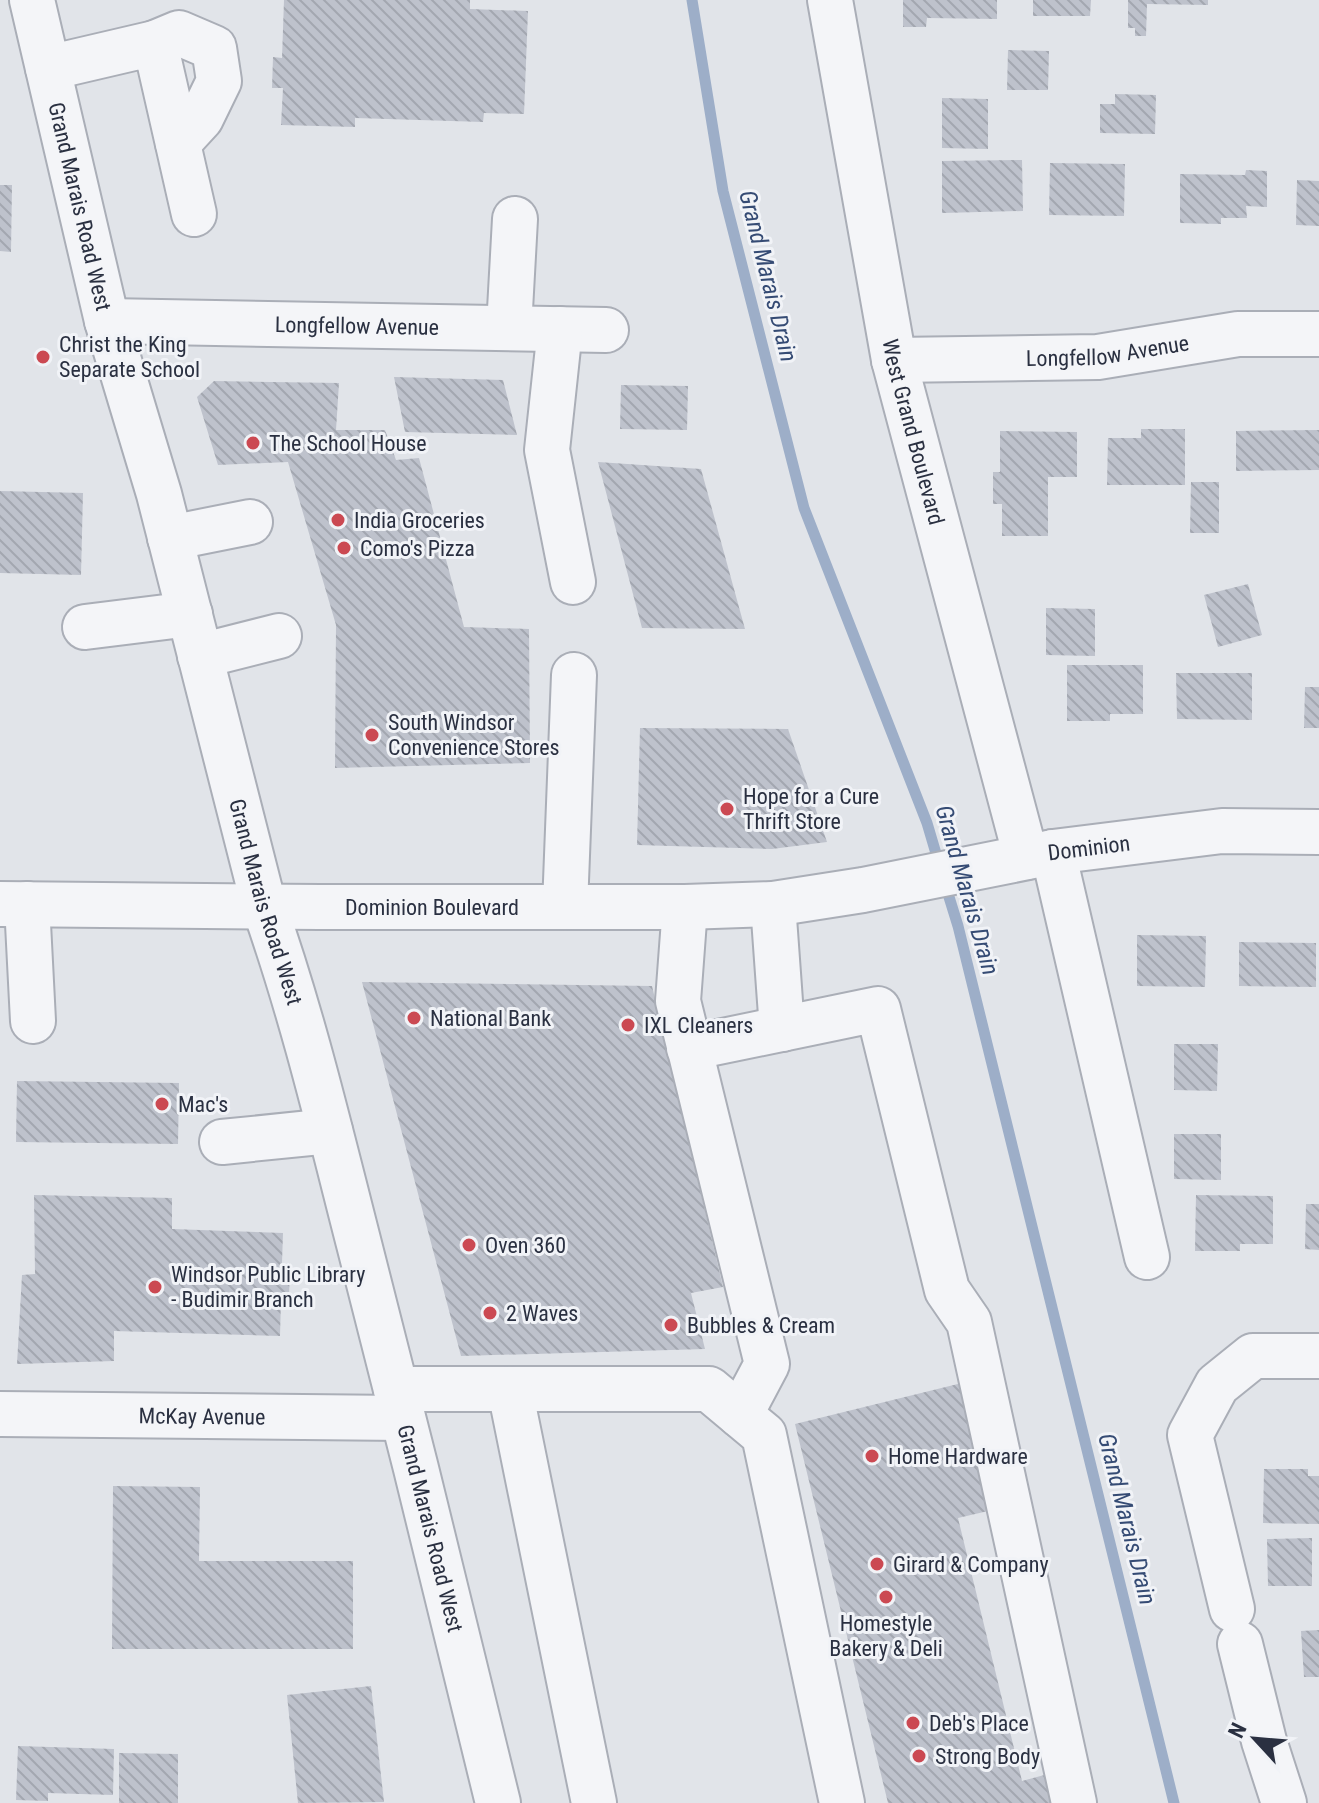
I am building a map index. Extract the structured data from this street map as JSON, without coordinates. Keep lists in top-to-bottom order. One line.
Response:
{"streets":{"street":["Grand Marais Road West","Longfellow Avenue","West Grand Boulevard","Dominion","Dominion Boulevard","McKay Avenue"]},"crossings":[["Grand Marais Road West","Longfellow Avenue"],["Grand Marais Road West","Dominion Boulevard"],["Grand Marais Road West","McKay Avenue"],["Longfellow Avenue","West Grand Boulevard"],["West Grand Boulevard","Dominion"],["Dominion","Dominion Boulevard"]],"water":["Grand Marais Drain"],"places":["Christ the King Separate School","The School House","India Groceries","Como's Pizza","South Windsor Convenience Stores","Hope for a Cure Thrift Store","National Bank","IXL Cleaners","Mac's","Oven 360","Windsor Public Library - Budimir Branch","2 Waves","Bubbles & Cream","Home Hardware","Girard & Company","Homestyle Bakery & Deli","Deb's Place","Strong Body"],"north":"top left"}
